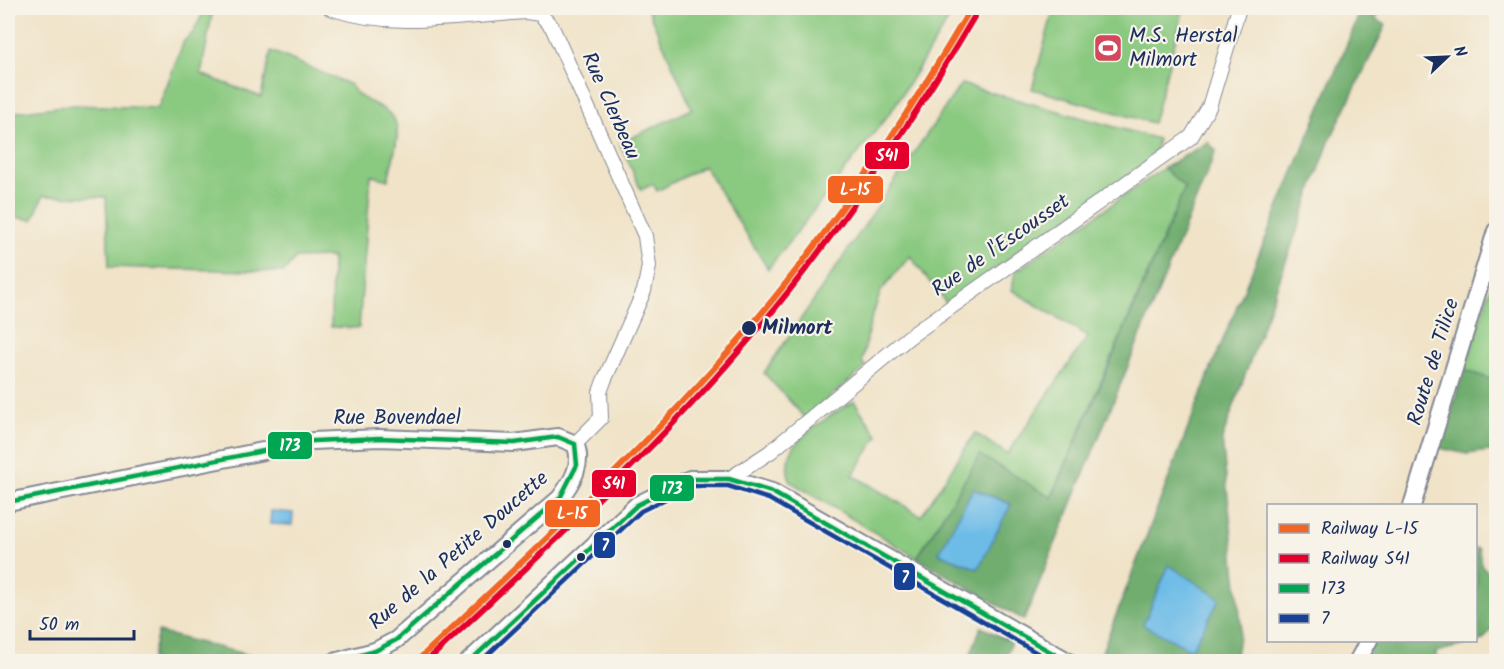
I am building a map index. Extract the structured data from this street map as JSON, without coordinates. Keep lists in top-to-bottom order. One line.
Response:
{"streets":{"street":["Rue Clerbeau","Rue de l'Escousset","Route de Tilice","Rue Bovendael","Rue de la Petite Doucette"]},"crossings":[["Rue Clerbeau","Rue Bovendael"],["Rue Clerbeau","Rue de la Petite Doucette"],["Rue Bovendael","Rue de la Petite Doucette"]],"places":{"sports":["M.S. Herstal Milmort"],"other":["Milmort"]},"lines":["rail line L-15","rail line S41","transit line 173","transit line 7"],"legend":["Railway L-15","Railway S41","173","7"],"scale_bar":"50 m","north":"top right"}
